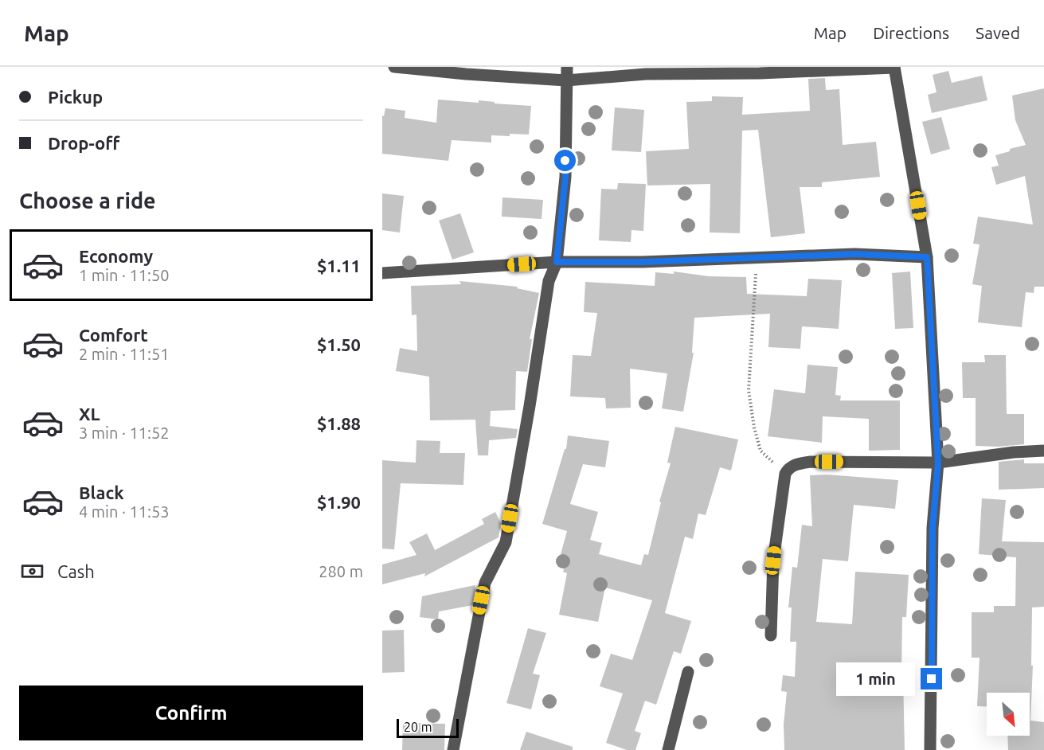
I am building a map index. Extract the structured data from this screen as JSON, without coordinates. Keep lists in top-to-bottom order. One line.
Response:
{"scale_bar":"20 m","north":"bottom right","page":{"header":"Map","nav":["Map","Directions","Saved"],"banner":["Pickup","Drop-off"],"heading":"Choose a ride","list":[{"name":"Economy","note":"1 min · 11:50","value":"$1.11"},{"name":"Comfort","note":"2 min · 11:51","value":"$1.50"},{"name":"XL","note":"3 min · 11:52","value":"$1.88"},{"name":"Black","note":"4 min · 11:53","value":"$1.90"}],"pay":["Cash","280 m"],"bubble":"1 min","buttons":"Confirm","scale":"20 m"}}
